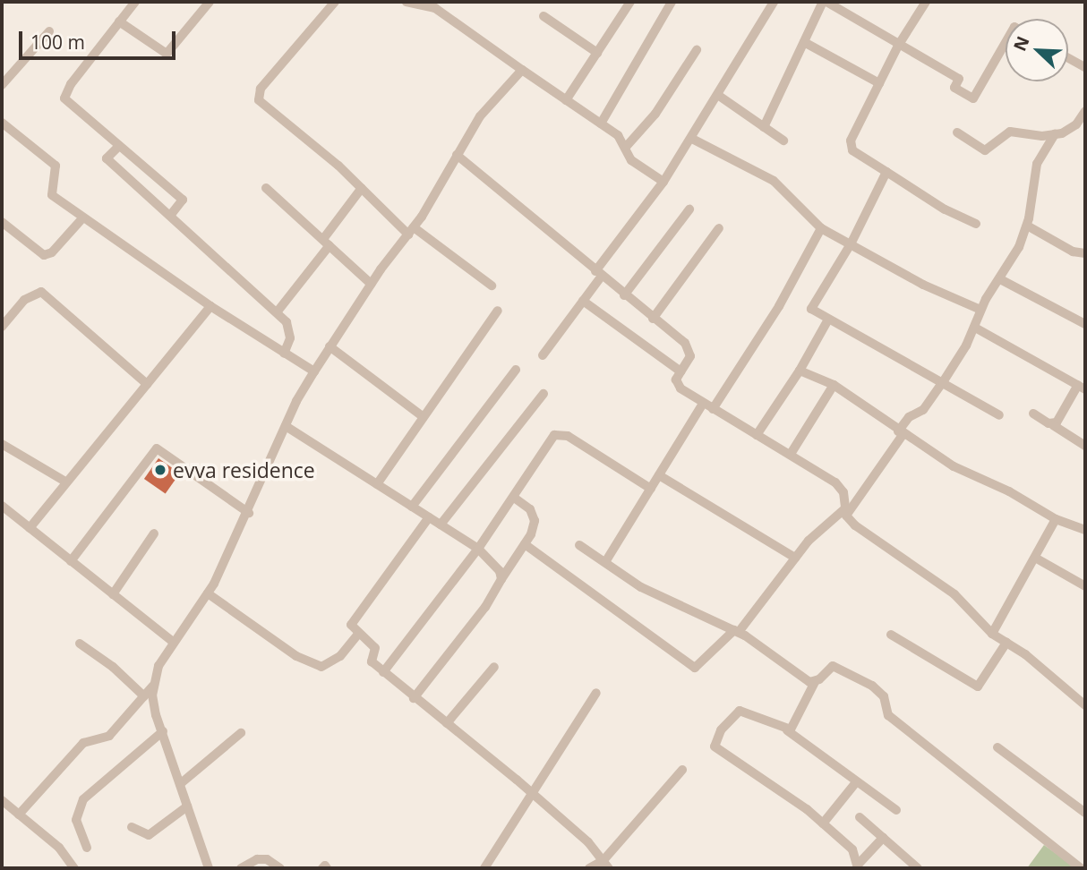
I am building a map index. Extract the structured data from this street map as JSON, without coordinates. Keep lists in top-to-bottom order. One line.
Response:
{"places":["evva residence"],"scale_bar":"100 m","north":"top left"}
